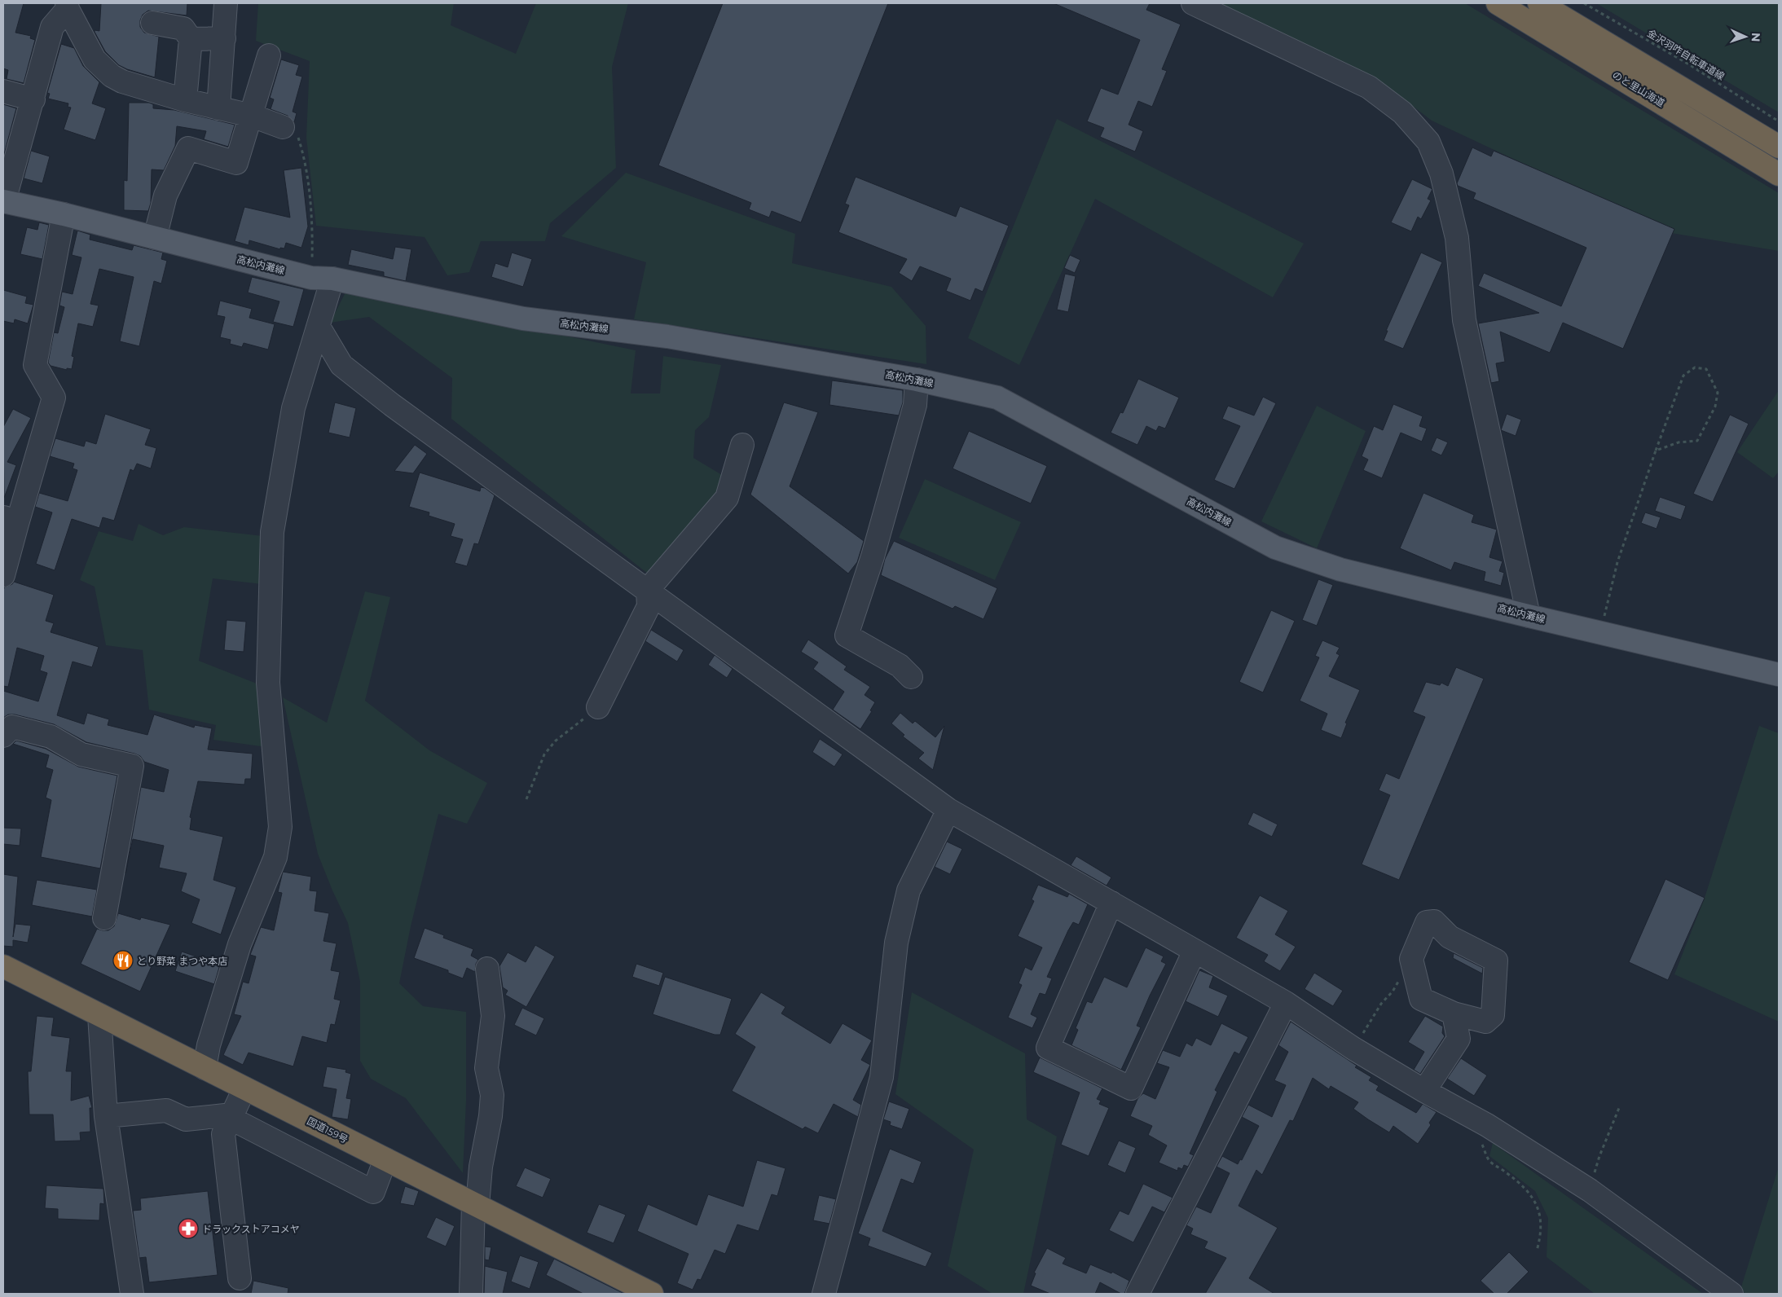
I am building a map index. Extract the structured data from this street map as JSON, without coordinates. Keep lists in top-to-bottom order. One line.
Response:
{"streets":{"highway":["のと里山海道","国道159号"],"main road":["高松内灘線"],"path":["金沢羽咋自転車道線"]},"places":{"restaurant":["とり野菜 まつや本店"],"pharmacy":["ドラックストアコメヤ"]},"north":"right"}
